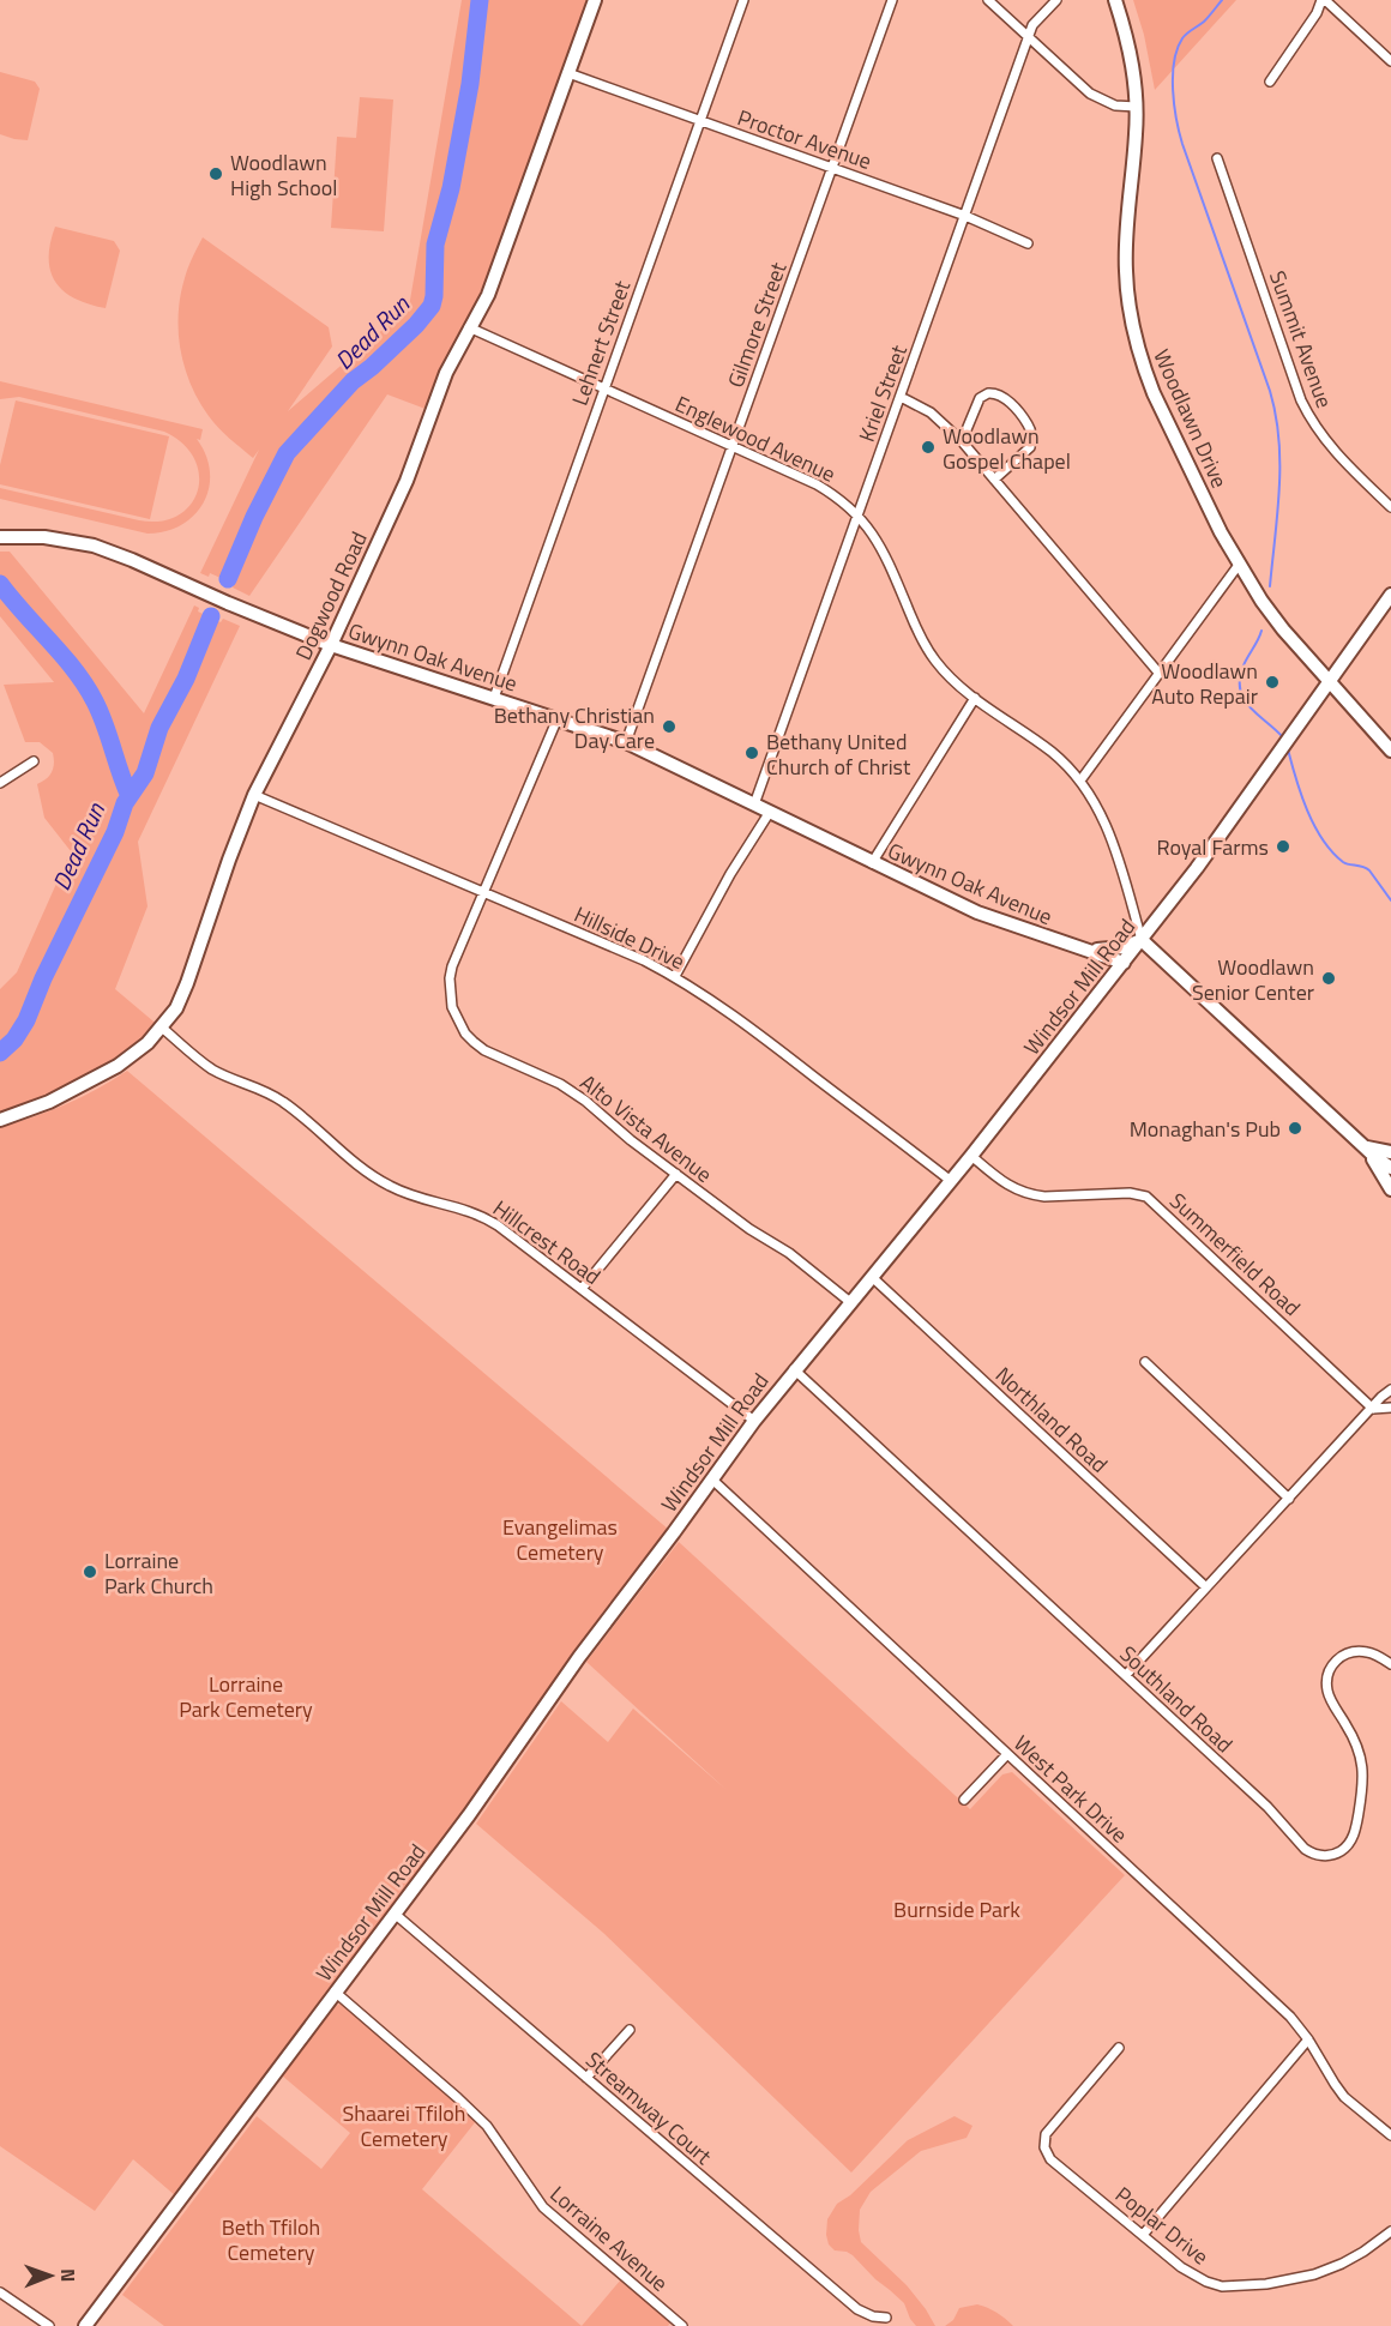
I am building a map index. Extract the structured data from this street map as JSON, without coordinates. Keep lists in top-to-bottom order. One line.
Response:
{"streets":{"main road":["Woodlawn Drive","Dogwood Road","Gwynn Oak Avenue","Windsor Mill Road"],"street":["Proctor Avenue","Gilmore Street","Summit Avenue","Lehnert Street","Kriel Street","Englewood Avenue","Hillside Drive","Alto Vista Avenue","Hillcrest Road","Summerfield Road","Northland Road","Southland Road","West Park Drive","Streamway Court","Poplar Drive","Lorraine Avenue"]},"crossings":[["Proctor Avenue","Gilmore Street"],["Proctor Avenue","Lehnert Street"],["Proctor Avenue","Kriel Street"],["Proctor Avenue","Dogwood Road"],["Gilmore Street","Englewood Avenue"],["Gilmore Street","Gwynn Oak Avenue"],["Lehnert Street","Englewood Avenue"],["Lehnert Street","Gwynn Oak Avenue"],["Kriel Street","Englewood Avenue"],["Kriel Street","Gwynn Oak Avenue"],["Woodlawn Drive","Windsor Mill Road"],["Englewood Avenue","Dogwood Road"],["Englewood Avenue","Windsor Mill Road"],["Dogwood Road","Gwynn Oak Avenue"],["Dogwood Road","Hillside Drive"],["Dogwood Road","Hillcrest Road"],["Gwynn Oak Avenue","Windsor Mill Road"],["Gwynn Oak Avenue","Alto Vista Avenue"],["Hillside Drive","Windsor Mill Road"],["Hillside Drive","Alto Vista Avenue"],["Windsor Mill Road","Alto Vista Avenue"],["Windsor Mill Road","Hillcrest Road"],["Windsor Mill Road","Summerfield Road"],["Windsor Mill Road","Northland Road"],["Windsor Mill Road","Southland Road"],["Windsor Mill Road","West Park Drive"],["Windsor Mill Road","Streamway Court"],["Windsor Mill Road","Lorraine Avenue"]],"water":["Dead Run"],"parks":["Evangelimas Cemetery","Lorraine Park Cemetery","Burnside Park","Shaarei Tfiloh Cemetery","Beth Tfiloh Cemetery"],"places":["Woodlawn High School","Woodlawn Gospel Chapel","Woodlawn Auto Repair","Bethany Christian Day Care","Bethany United Church of Christ","Royal Farms","Woodlawn Senior Center","Monaghan's Pub","Lorraine Park Church"],"north":"right"}
